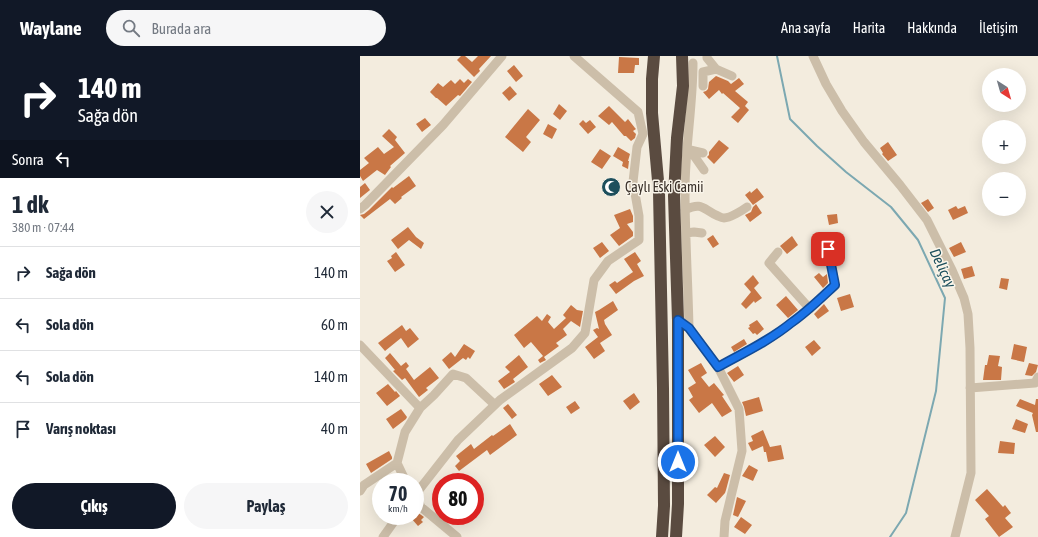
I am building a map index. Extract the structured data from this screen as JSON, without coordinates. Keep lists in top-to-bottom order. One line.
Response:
{"water":["Deliçay"],"places":{"mosque":["Çaylı Eski Camii"]},"north":"bottom right","page":{"header":"Waylane","search":"Burada ara","nav":["Ana sayfa","Harita","Hakkında","İletişim"],"turn":["140 m","Sağa dön"],"map_buttons":["+","−"],"then":"Sonra","heading":["1 dk","380 m · 07:44"],"list":[{"name":"Sağa dön","value":"140 m"},{"name":"Sola dön","value":"60 m"},{"name":"Sola dön","value":"140 m"},{"name":"Varış noktası","value":"40 m"}],"speed":"70 km/h","limit":"80","buttons":["Çıkış","Paylaş"]}}
